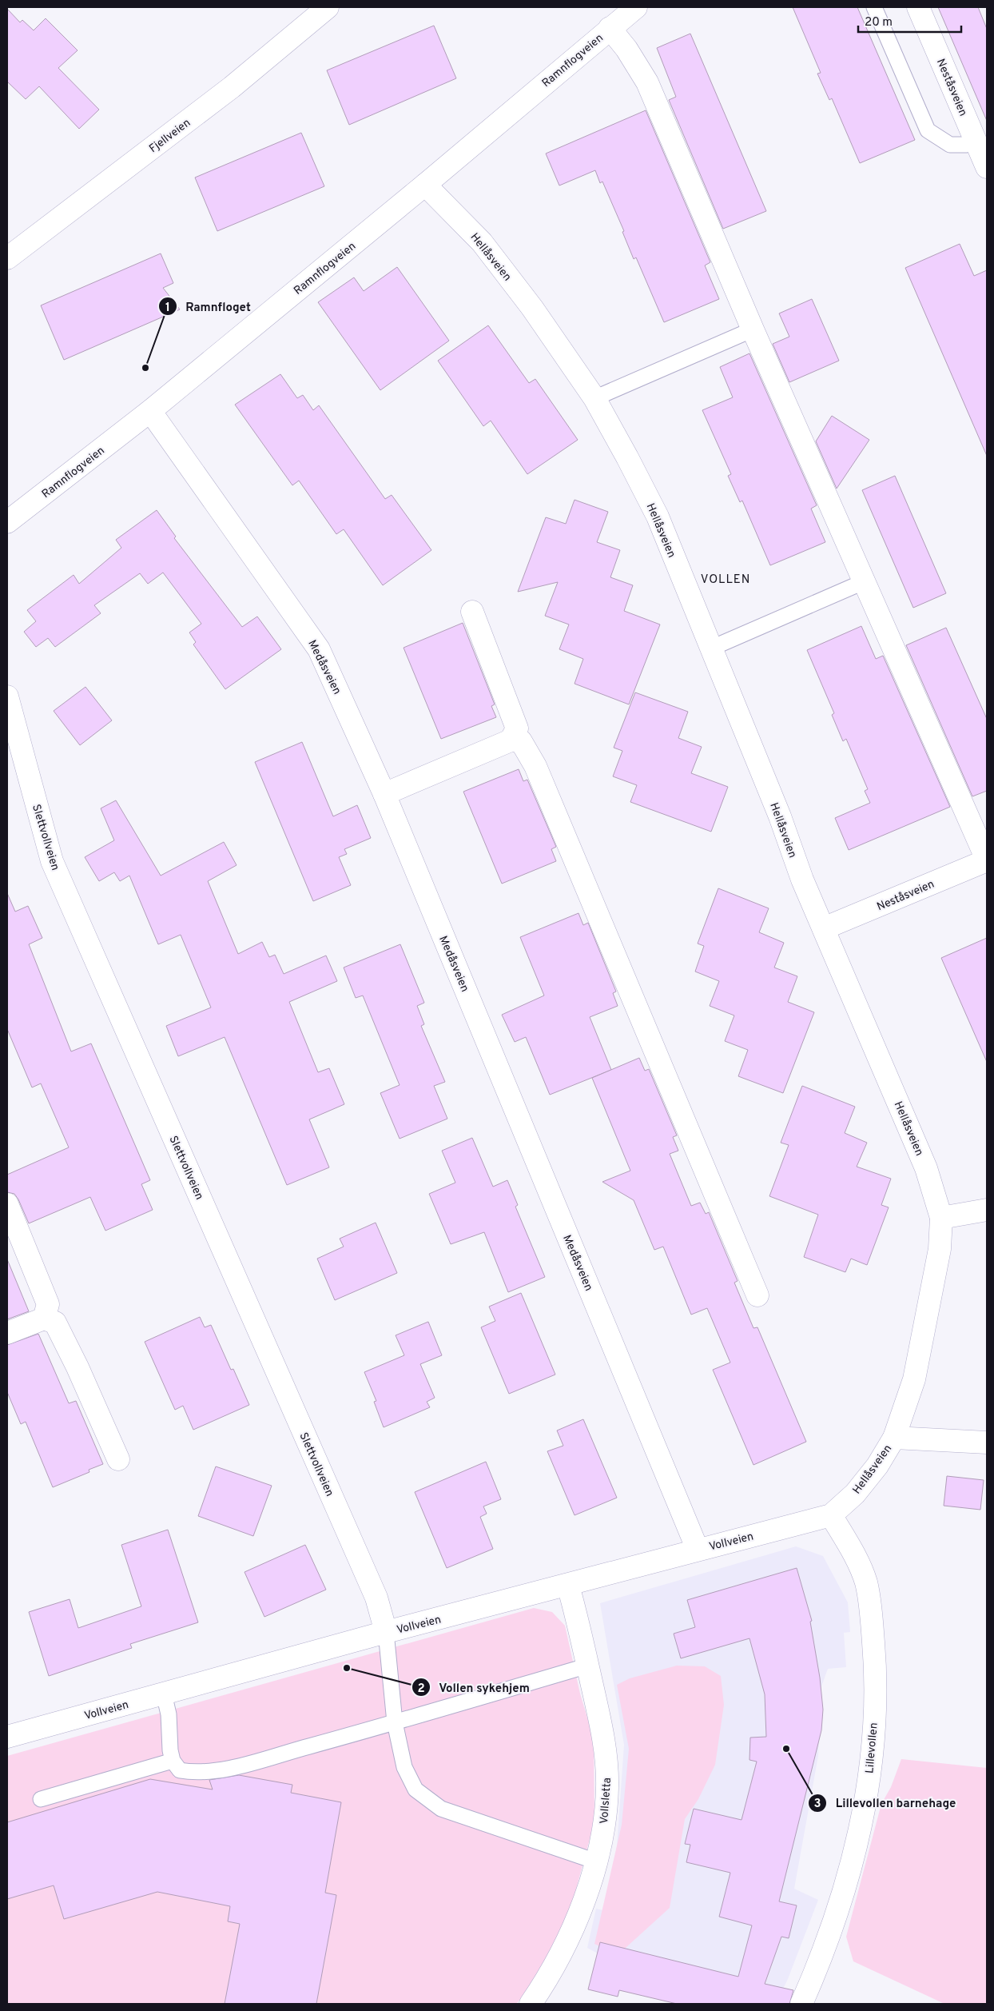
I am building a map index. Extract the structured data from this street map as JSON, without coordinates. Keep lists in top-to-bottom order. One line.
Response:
{"streets":{"street":["Ramnflogveien","Neståsveien","Fjellveien","Hellåsveien","Medåsveien","Slettvollveien","Vollveien","Lillevollen","Vollsletta"]},"crossings":[["Ramnflogveien","Hellåsveien"],["Ramnflogveien","Medåsveien"],["Neståsveien","Hellåsveien"],["Hellåsveien","Vollveien"],["Hellåsveien","Lillevollen"],["Medåsveien","Vollveien"],["Slettvollveien","Vollveien"],["Vollveien","Lillevollen"],["Vollveien","Vollsletta"]],"districts":["VOLLEN"],"places":["Ramnfloget","Vollen sykehjem","Lillevollen barnehage"],"scale_bar":"20 m"}
